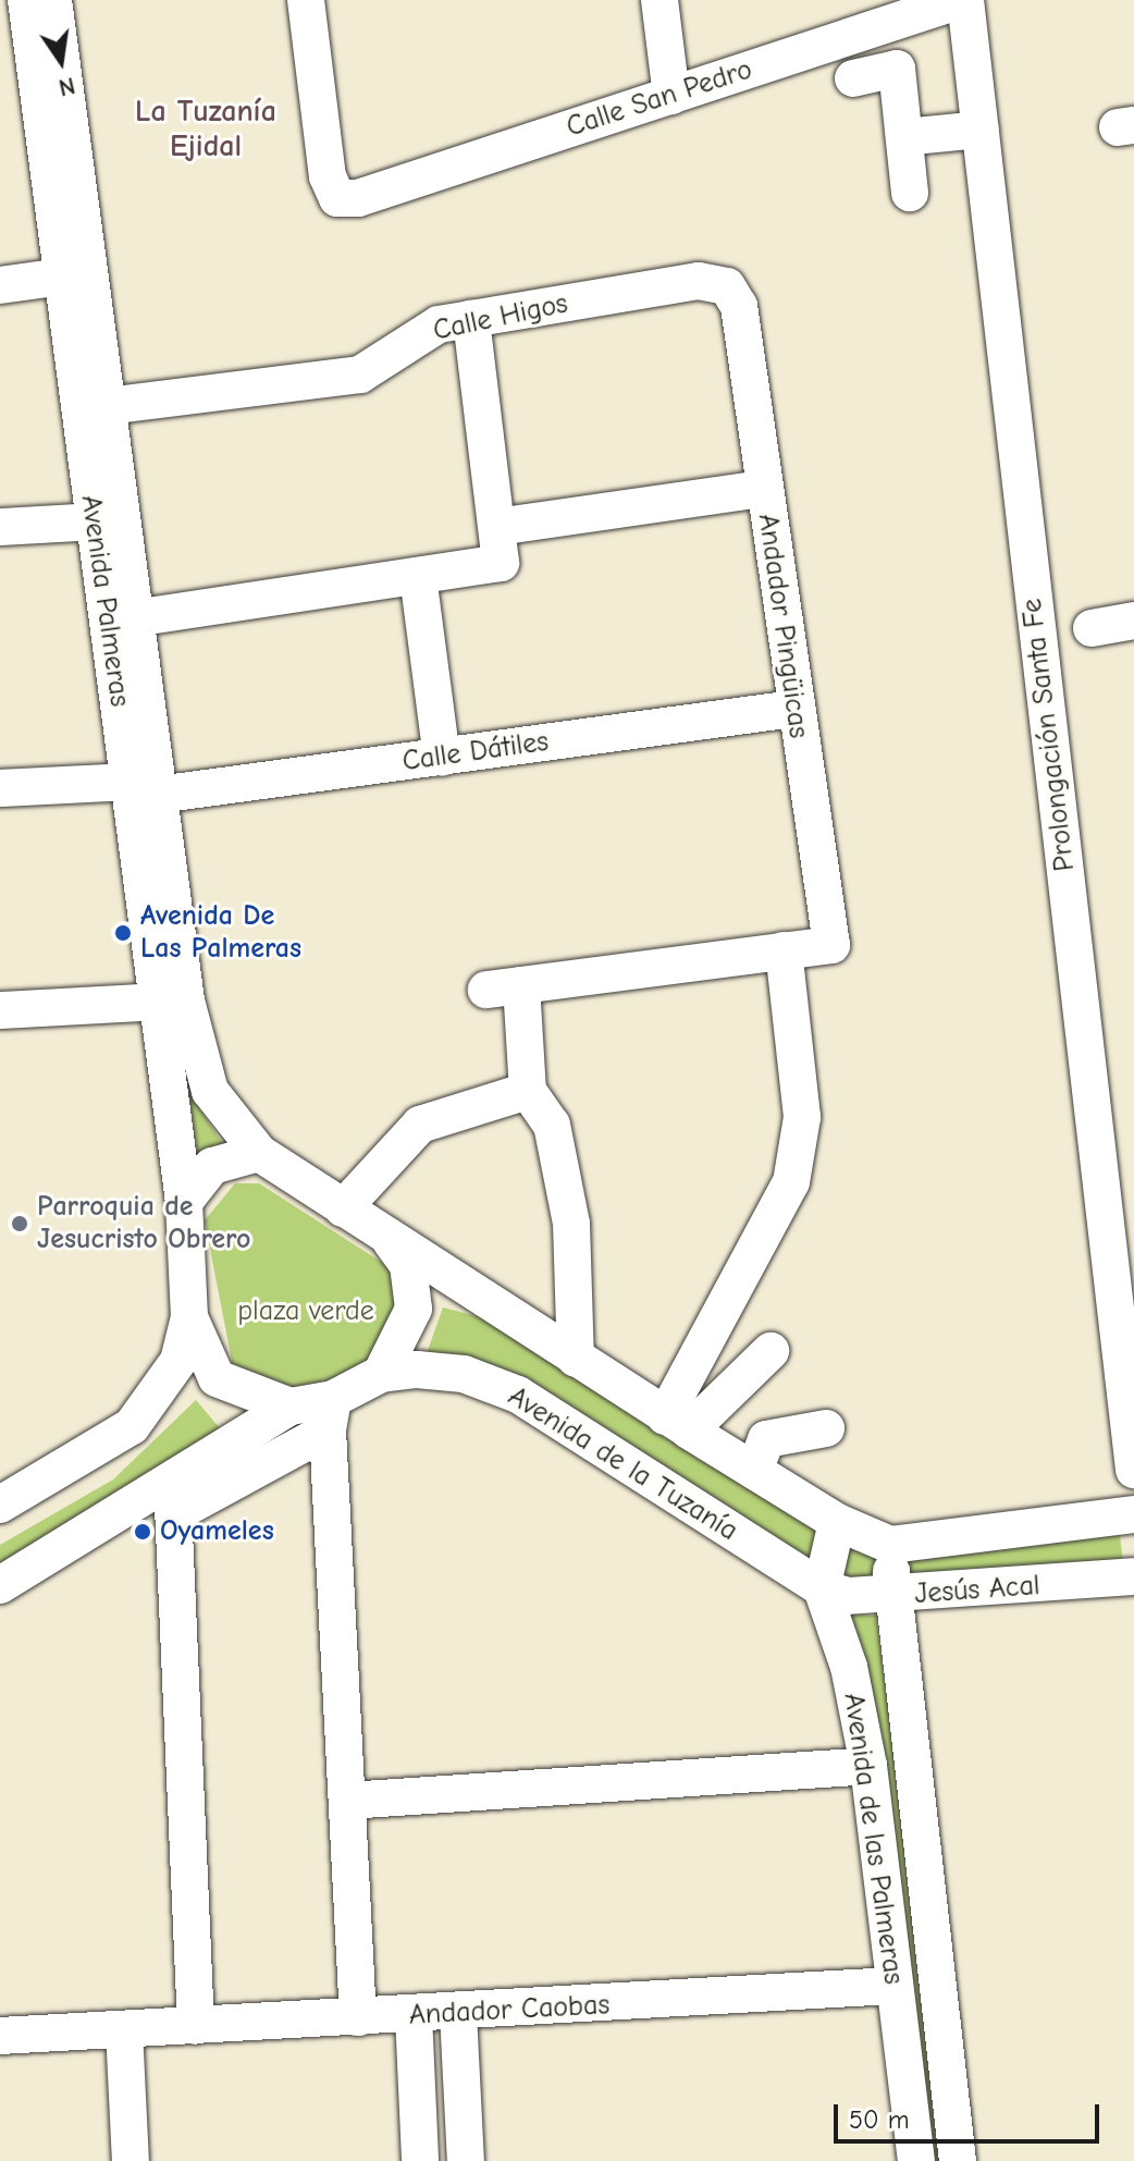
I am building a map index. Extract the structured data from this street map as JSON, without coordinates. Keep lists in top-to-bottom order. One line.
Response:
{"streets":{"street":["Calle San Pedro","Calle Higos","Avenida Palmeras","Andador Pingüicas","Prolongación Santa Fe","Calle Dátiles","Avenida de la Tuzanía","Jesús Acal","Avenida de las Palmeras","Andador Caobas"]},"crossings":[["Calle San Pedro","Prolongación Santa Fe"],["Calle Higos","Avenida Palmeras"],["Calle Higos","Andador Pingüicas"],["Avenida Palmeras","Calle Dátiles"],["Avenida Palmeras","Avenida de la Tuzanía"],["Andador Pingüicas","Calle Dátiles"],["Avenida de la Tuzanía","Jesús Acal"],["Avenida de la Tuzanía","Avenida de las Palmeras"],["Jesús Acal","Avenida de las Palmeras"],["Avenida de las Palmeras","Andador Caobas"]],"districts":["La Tuzanía Ejidal"],"parks":["plaza verde"],"places":["Avenida De Las Palmeras","Parroquia de Jesucristo Obrero","Oyameles"],"scale_bar":"50 m","north":"bottom"}
